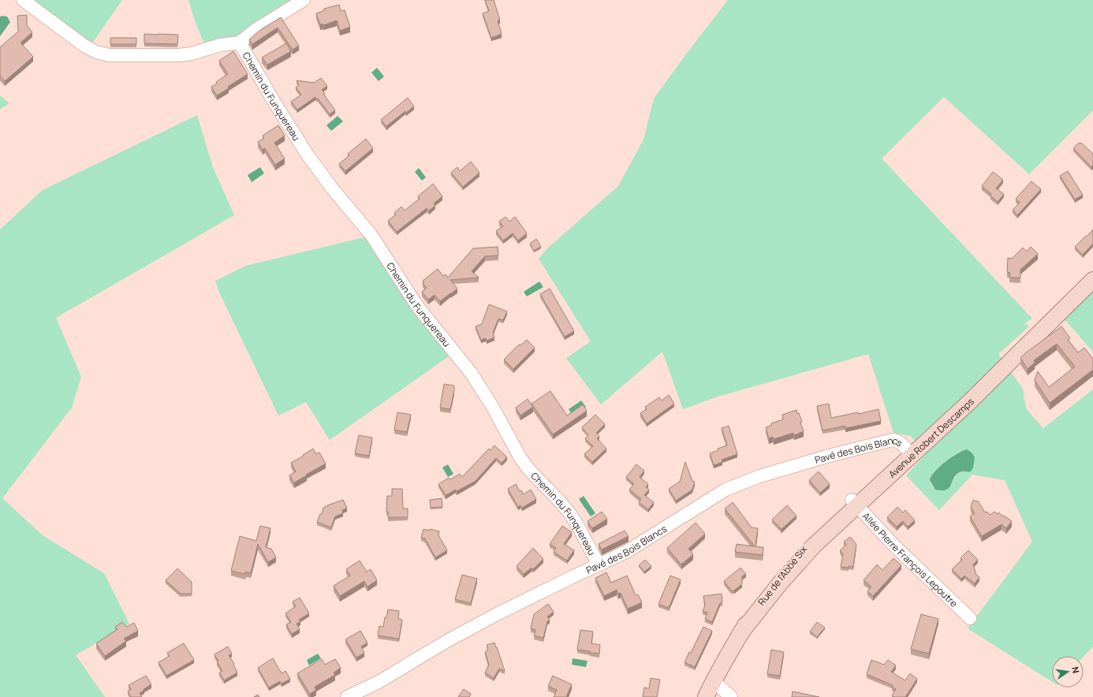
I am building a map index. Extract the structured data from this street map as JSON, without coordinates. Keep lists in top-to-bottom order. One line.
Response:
{"streets":{"main road":["Avenue Robert Descamps","Rue de l'Abbé Six"],"street":["Chemin du Funquereau","Pavé des Bois Blancs","Allée Pierre François Lepoutre"]},"crossings":[["Chemin du Funquereau","Pavé des Bois Blancs"],["Avenue Robert Descamps","Pavé des Bois Blancs"],["Avenue Robert Descamps","Allée Pierre François Lepoutre"],["Avenue Robert Descamps","Rue de l'Abbé Six"]],"north":"right"}
